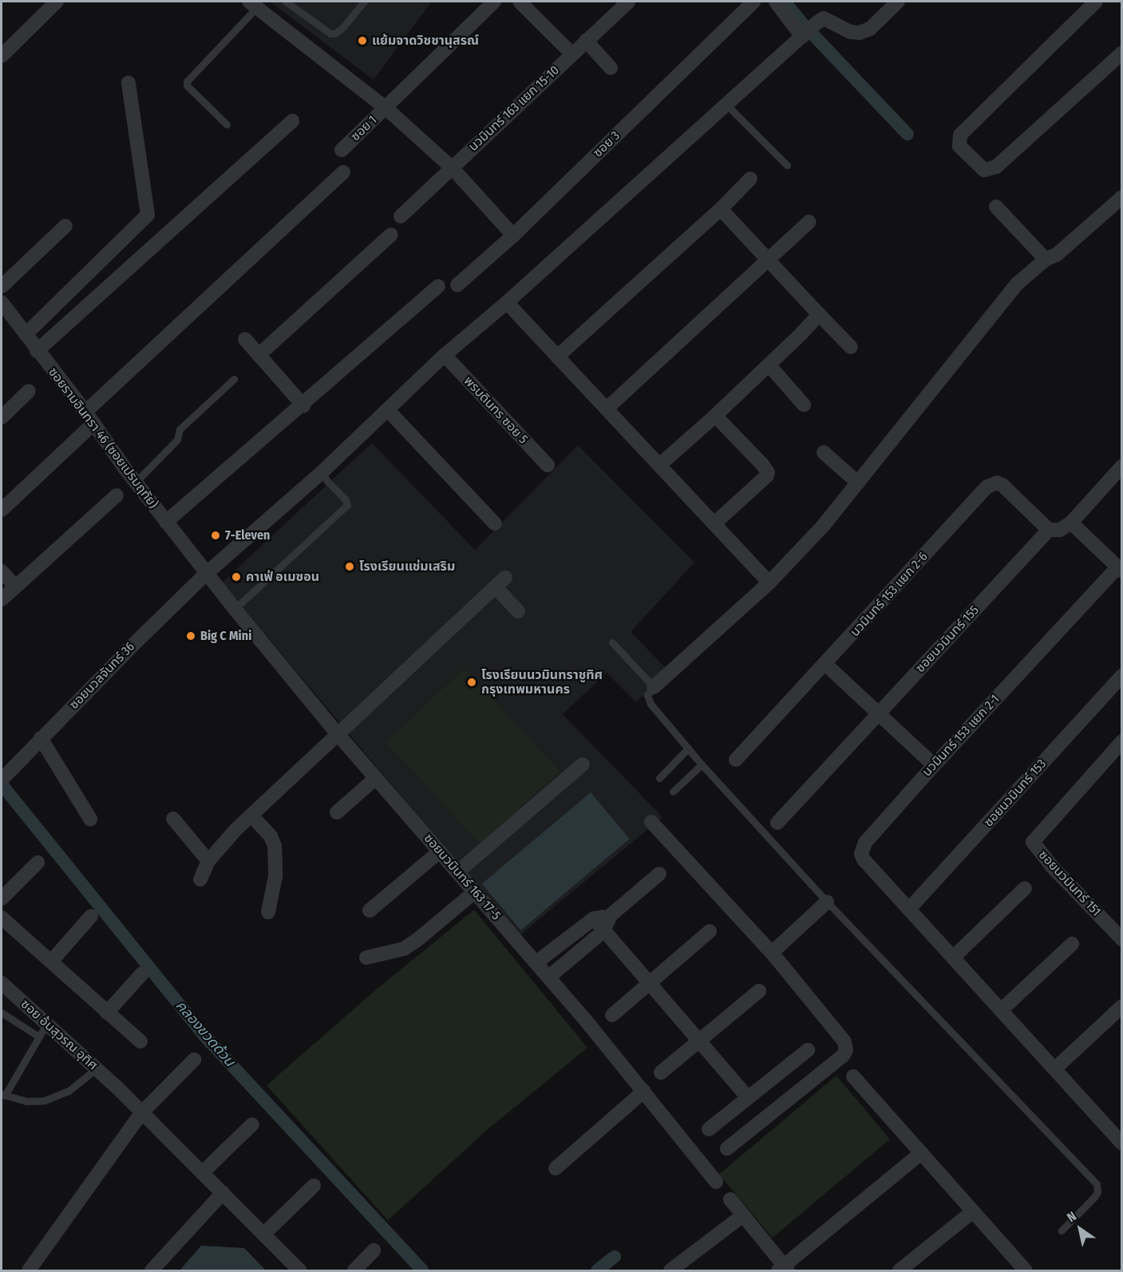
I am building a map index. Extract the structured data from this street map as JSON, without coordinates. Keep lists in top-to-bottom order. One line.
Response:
{"streets":{"street":["นวมินทร์ 163 แยก 15-10","ซอย 1","ซอย 3","พรบดินทร ซอย 5","ซอยรามอินทรา 46 (ซอยเปรมฤทัย)","นวมินทร์ 153 แยก 2-6","ซอยนวมินทร์ 155","ซอยนวลจันทร์ 36","นวมินทร์ 153 แยก 2-1","ซอยนวมินทร์ 153","ซอยนวมินทร์ 163 17-5","ซอยนวมินทร์ 151","ซอย อ้นสุวรณ อุทิศ"]},"crossings":[["พรบดินทร ซอย 5","ซอยนวลจันทร์ 36"],["ซอยรามอินทรา 46 (ซอยเปรมฤทัย)","ซอยนวลจันทร์ 36"],["ซอยรามอินทรา 46 (ซอยเปรมฤทัย)","ซอยนวมินทร์ 163 17-5"],["นวมินทร์ 153 แยก 2-6","ซอยนวมินทร์ 155"],["ซอยนวลจันทร์ 36","ซอยนวมินทร์ 163 17-5"],["นวมินทร์ 153 แยก 2-1","ซอยนวมินทร์ 153"]],"water":["คลองขวดด้วน"],"places":["แย้มจาดวิชชานุสรณ์","7-Eleven","โรงเรียนแช่มเสริม","คาเฟ่ อเมซอน","Big C Mini","โรงเรียนนวมินทราชูทิศ กรุงเทพมหานคร"],"north":"top left"}
